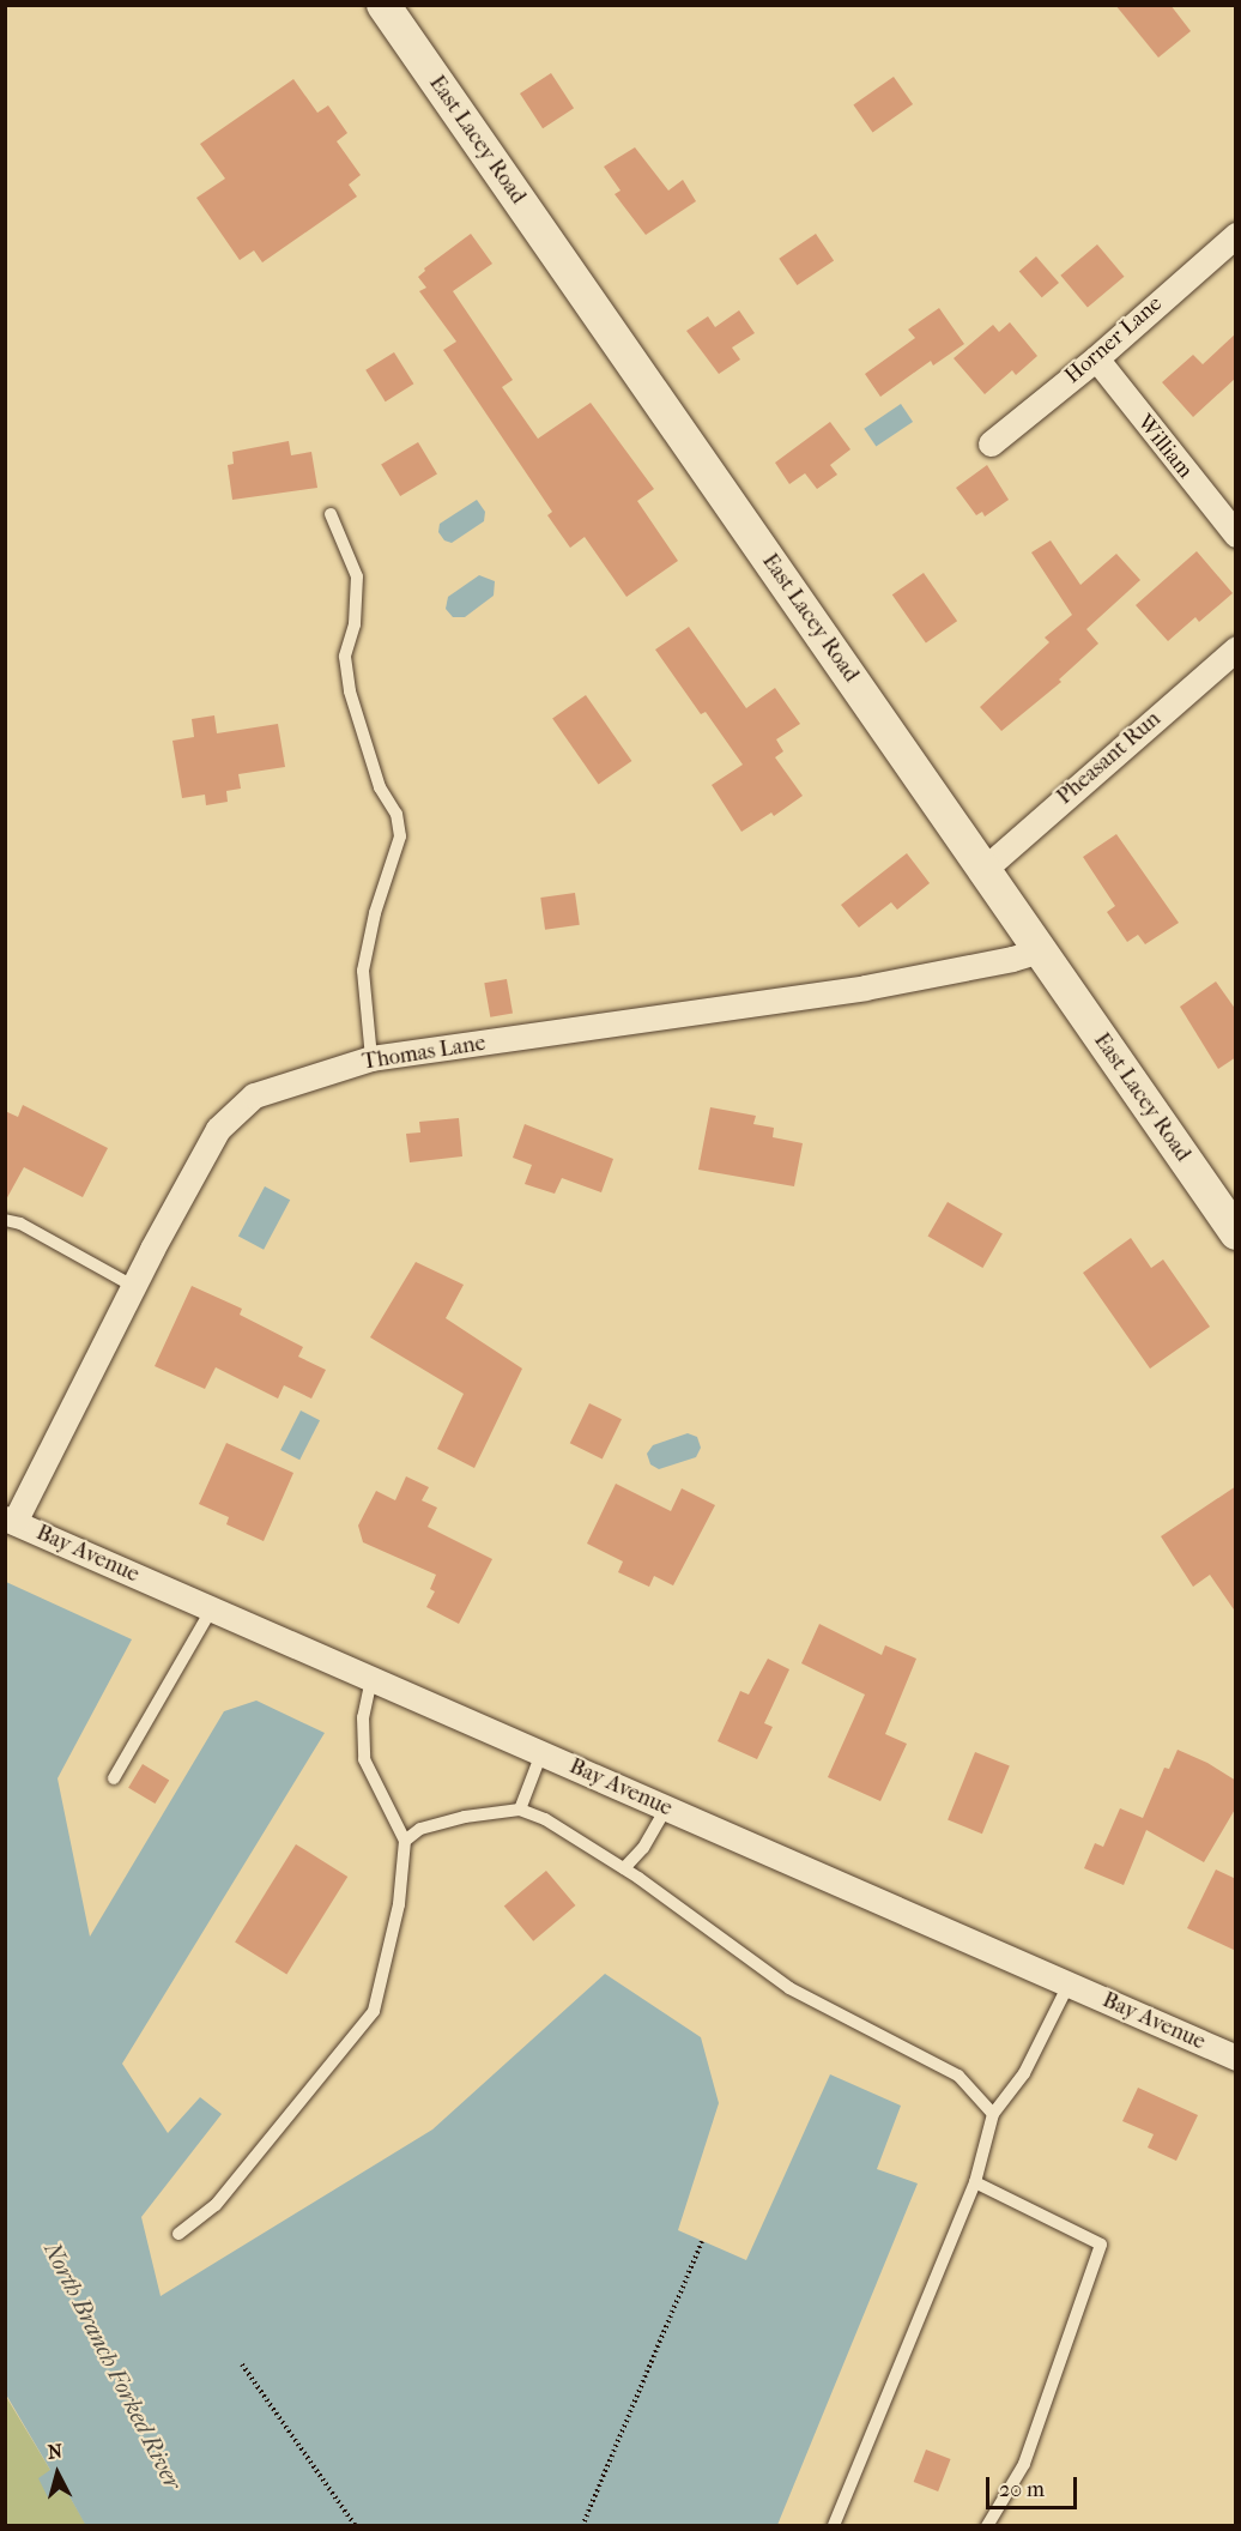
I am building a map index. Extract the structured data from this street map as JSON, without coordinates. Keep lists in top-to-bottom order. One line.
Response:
{"streets":{"street":["East Lacey Road","Horner Lane","William","Pheasant Run","Thomas Lane","Bay Avenue"]},"crossings":[["East Lacey Road","Pheasant Run"],["East Lacey Road","Thomas Lane"],["Horner Lane","William"],["Thomas Lane","Bay Avenue"]],"water":["North Branch Forked River"],"scale_bar":"20 m","north":"top"}
